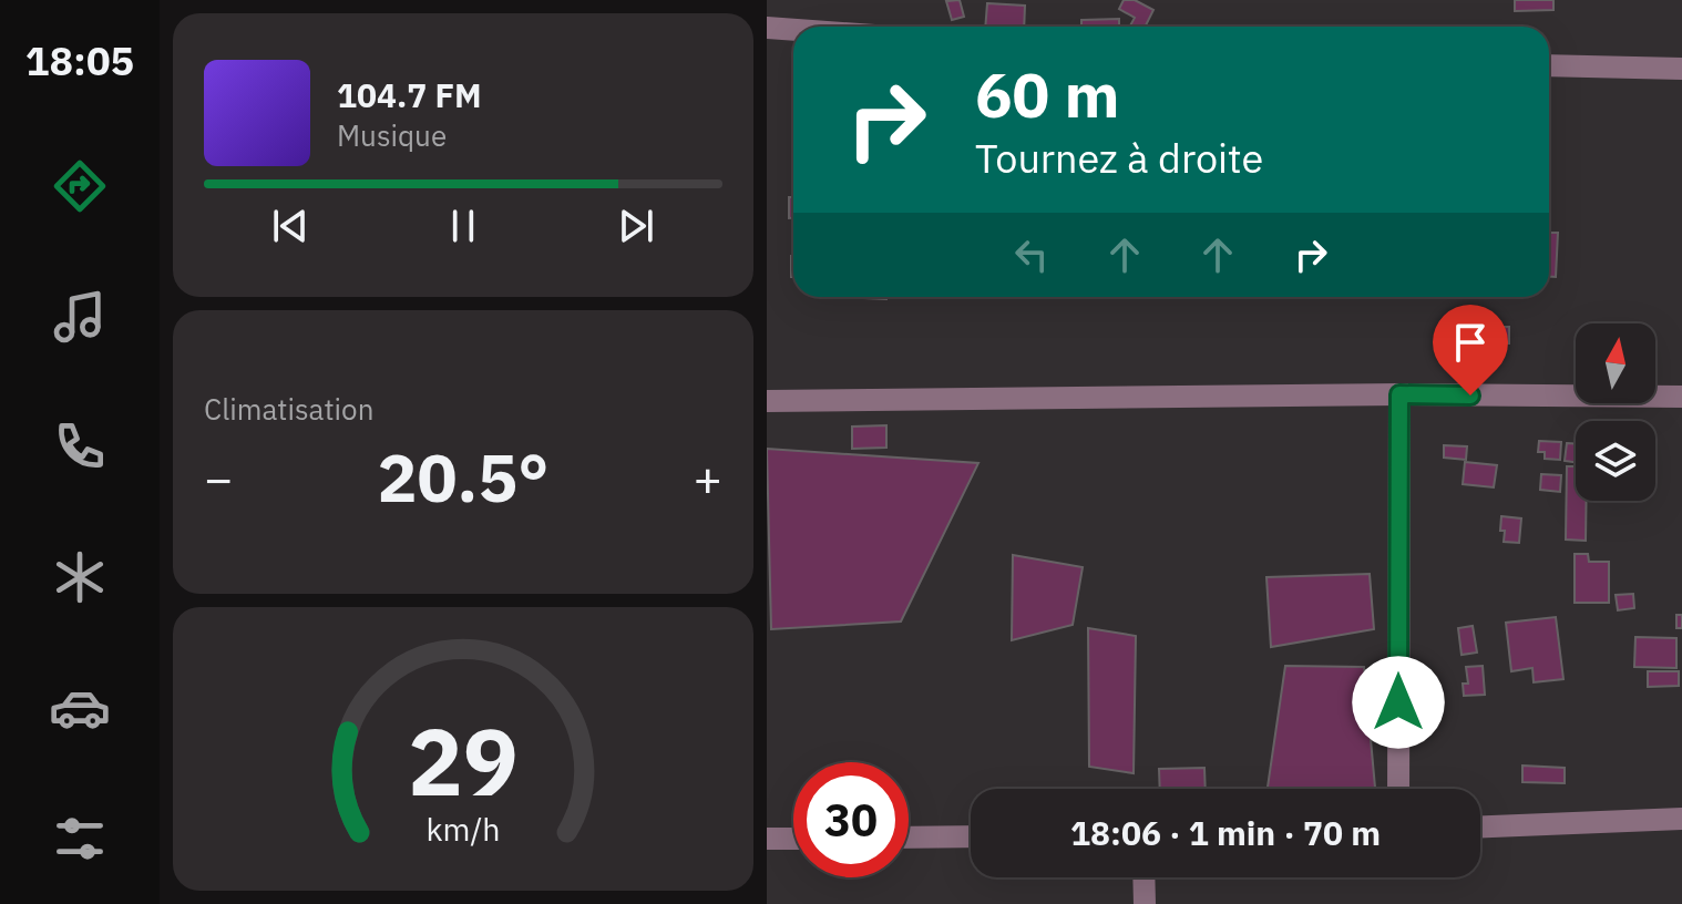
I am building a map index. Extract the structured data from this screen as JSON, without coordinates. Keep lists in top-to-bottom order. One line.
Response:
{"north":"top","page":{"tabs":"18:05","turn":["60 m","Tournez à droite"],"song":["104.7 FM","Musique"],"tile":"Climatisation","heat":["−","20.5°","+"],"limit":"30","trip":"18:06 · 1 min · 70 m","gauge":["29","km/h"]}}
